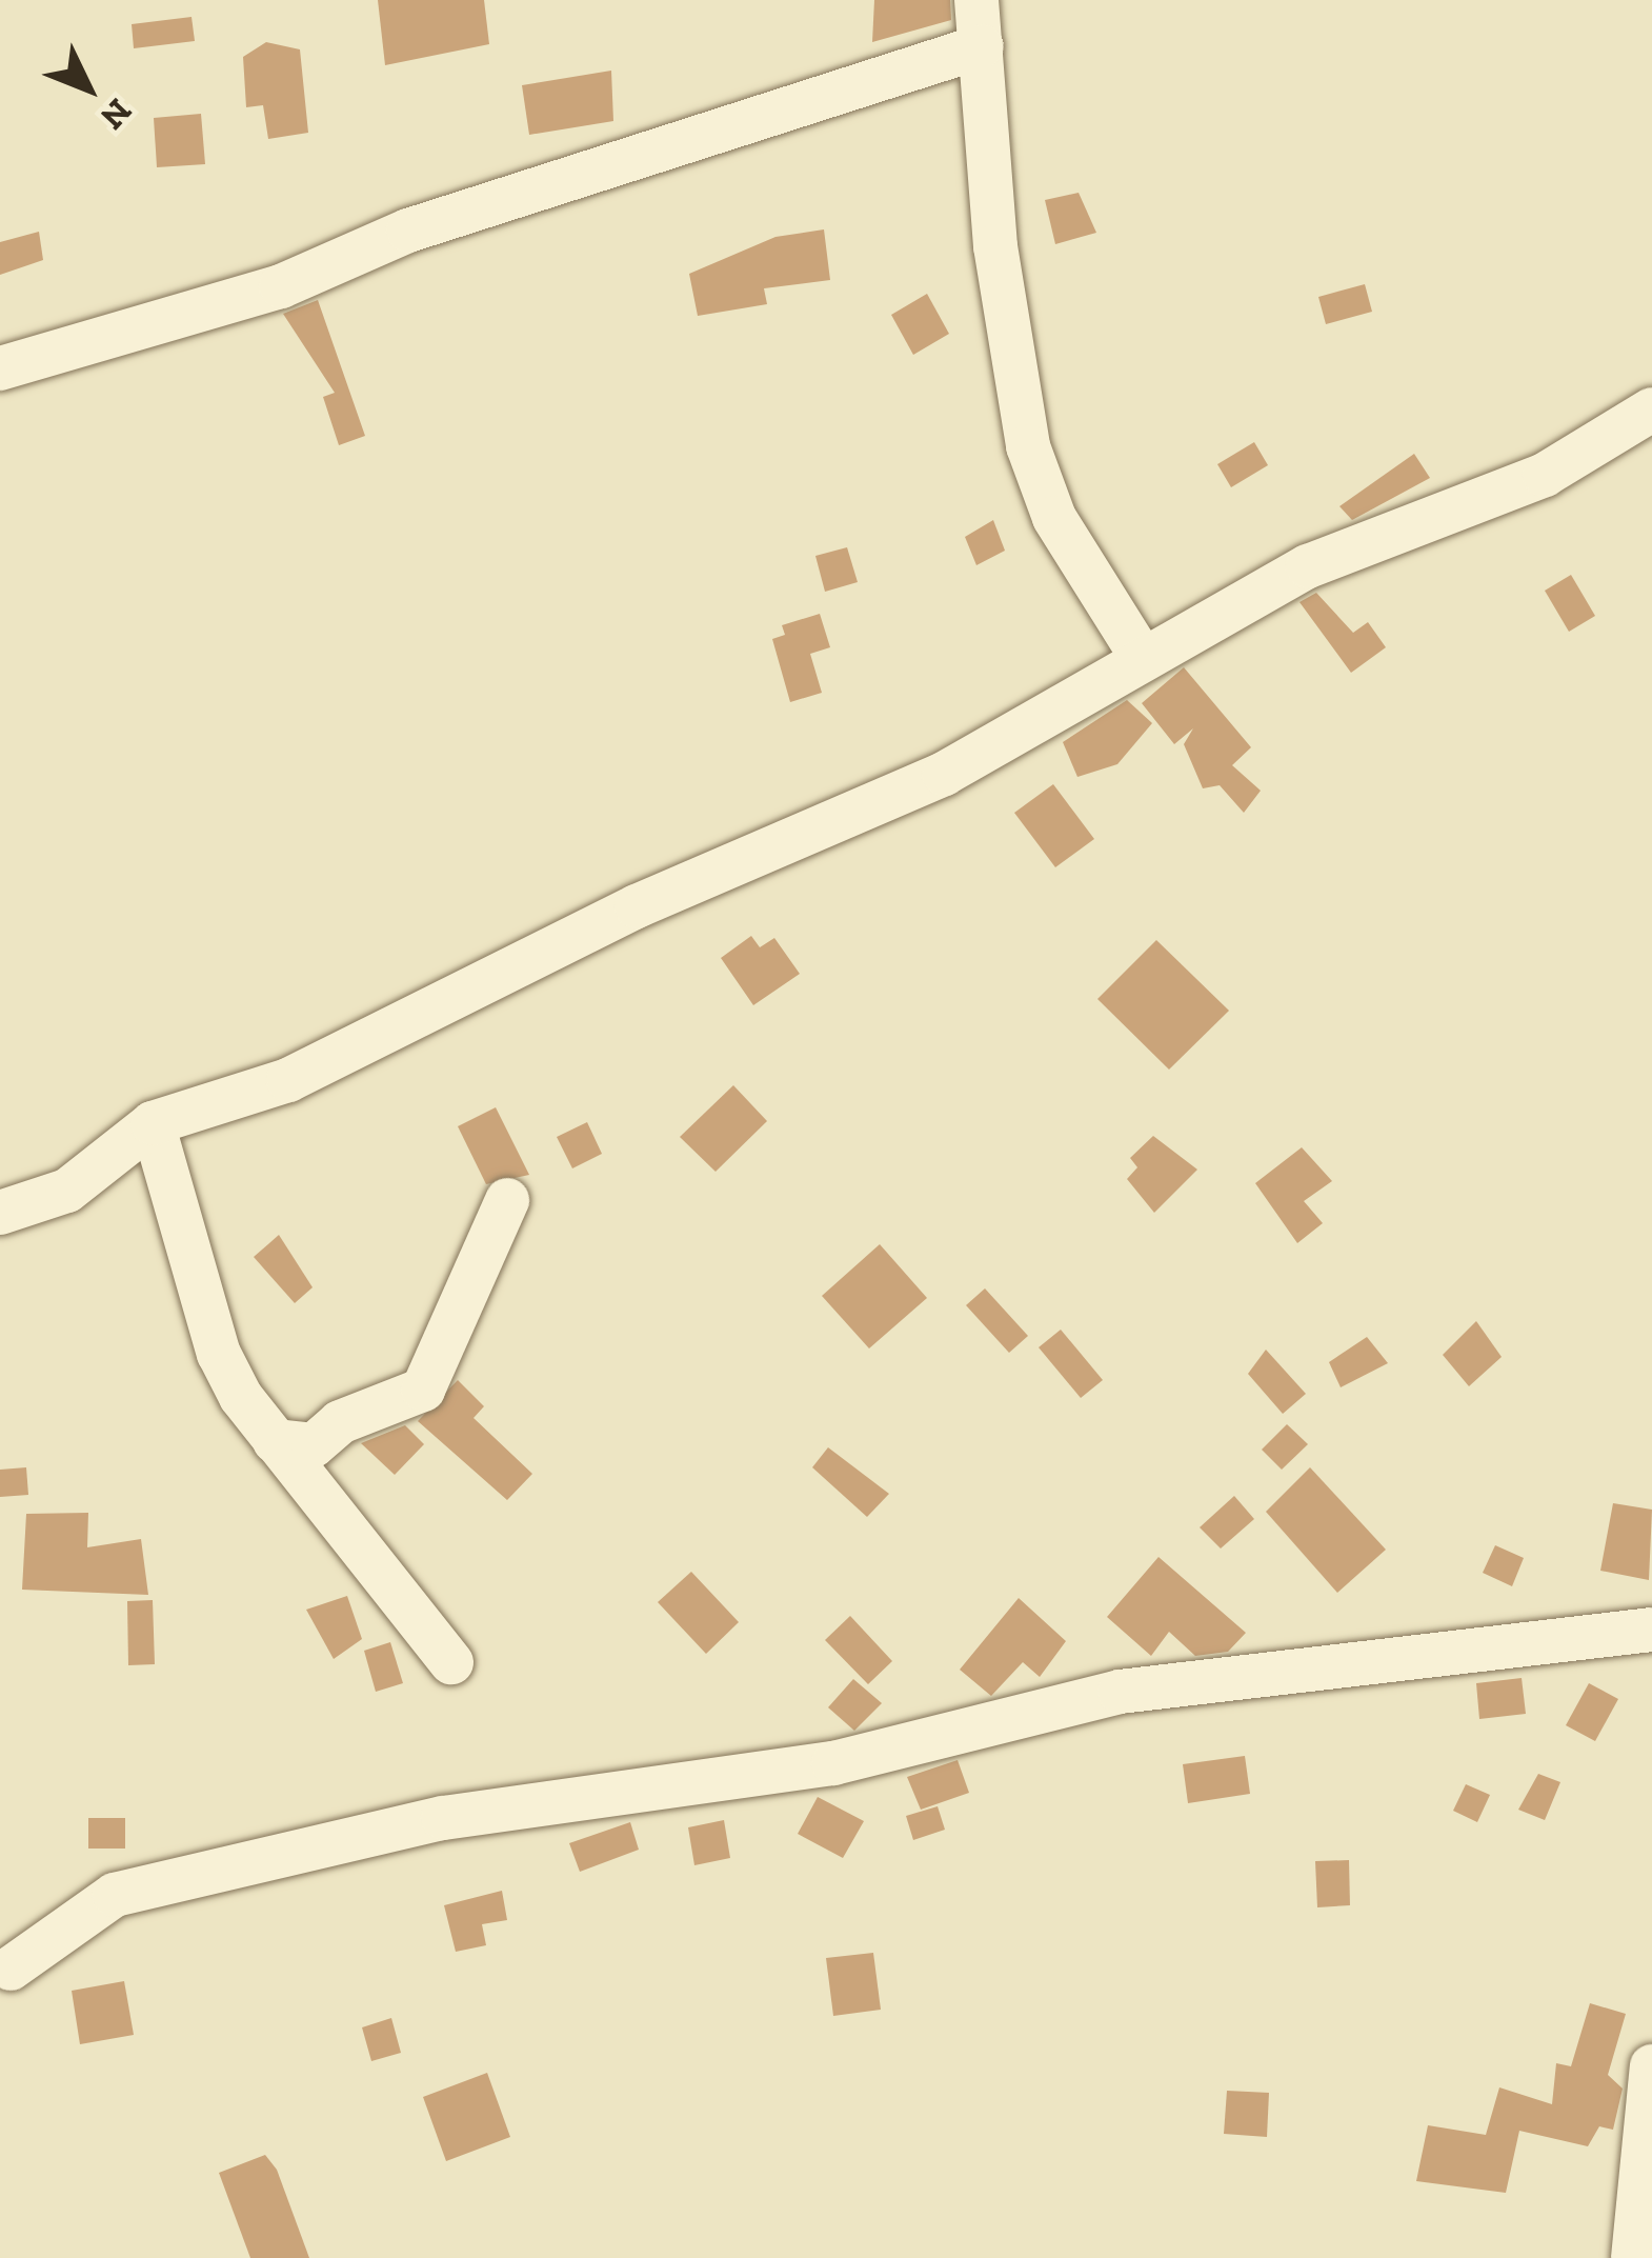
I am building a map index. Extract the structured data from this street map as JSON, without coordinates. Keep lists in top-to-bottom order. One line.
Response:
{"north":"bottom right"}
